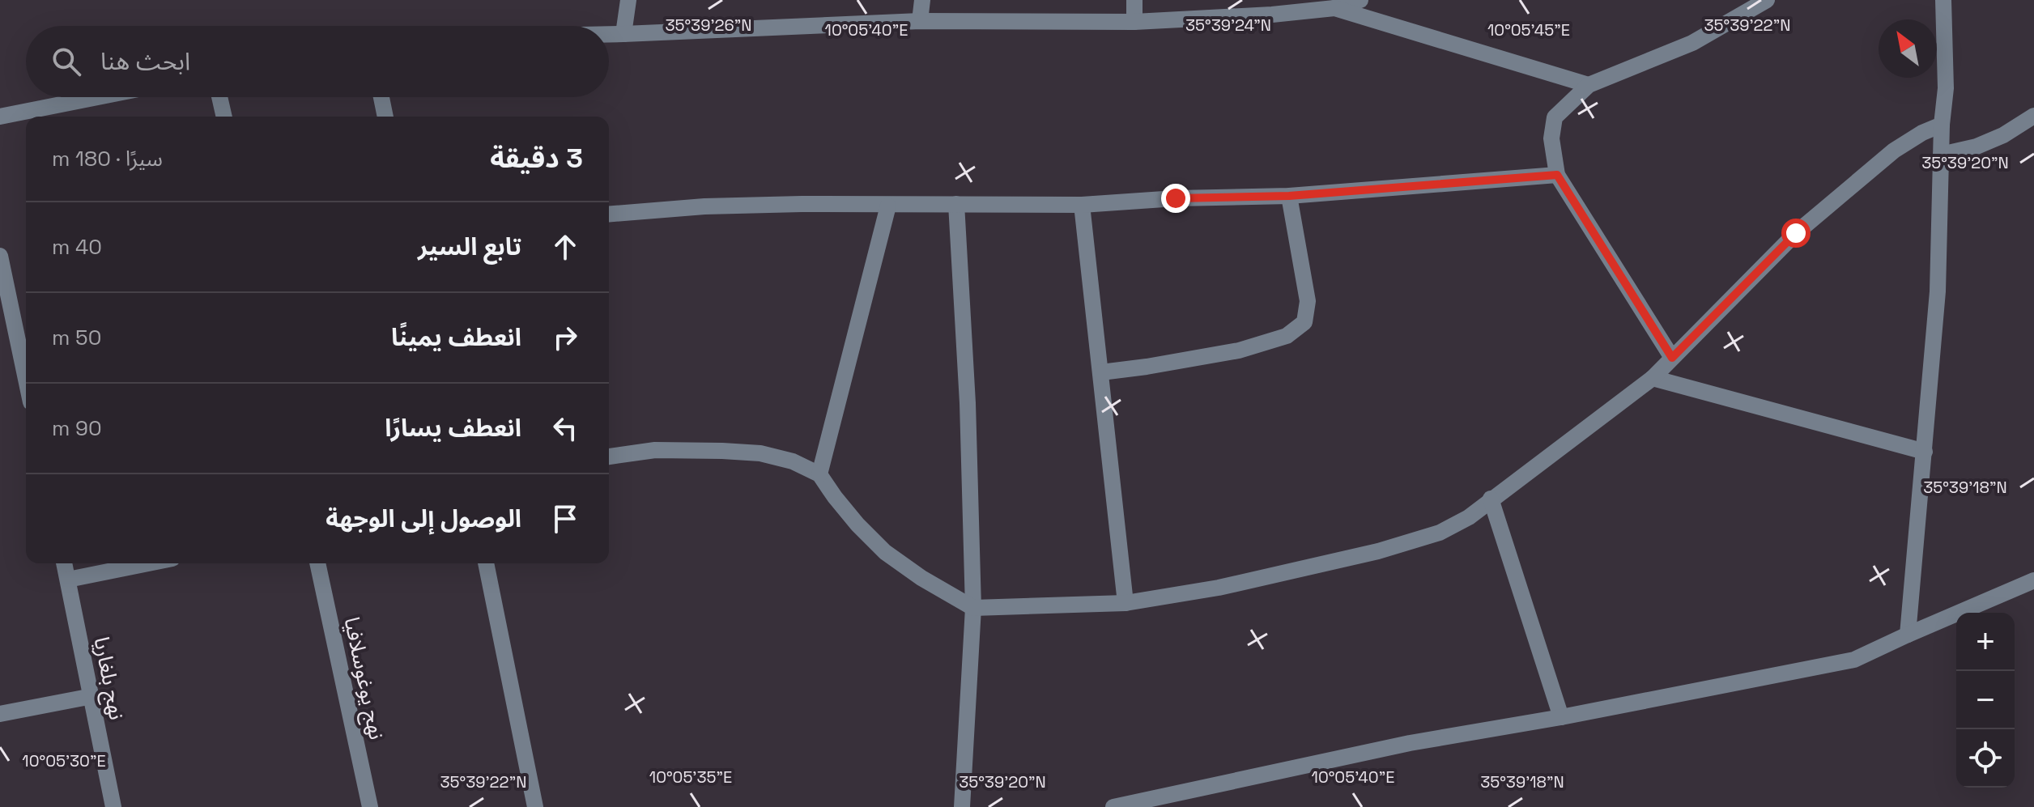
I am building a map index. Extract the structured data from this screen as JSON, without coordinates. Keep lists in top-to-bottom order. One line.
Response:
{"streets":{"street":["نهج بلغاريا","نهج يوغوسلافيا"]},"north":"top left","page":{"search":"ابحث هنا","heading":["3 دقيقة","سيرًا · 180 m"],"list":[["تابع السير","40 m"],["انعطف يمينًا","50 m"],["انعطف يسارًا","90 m"],"الوصول إلى الوجهة"],"map_buttons":["+","−"]},"coordinates":["35°39'22\"N","35°39'26\"N","35°39'24\"N","10°05'40\"E","10°05'45\"E","35°39'20\"N","35°39'18\"N","10°05'30\"E","10°05'35\"E"]}
